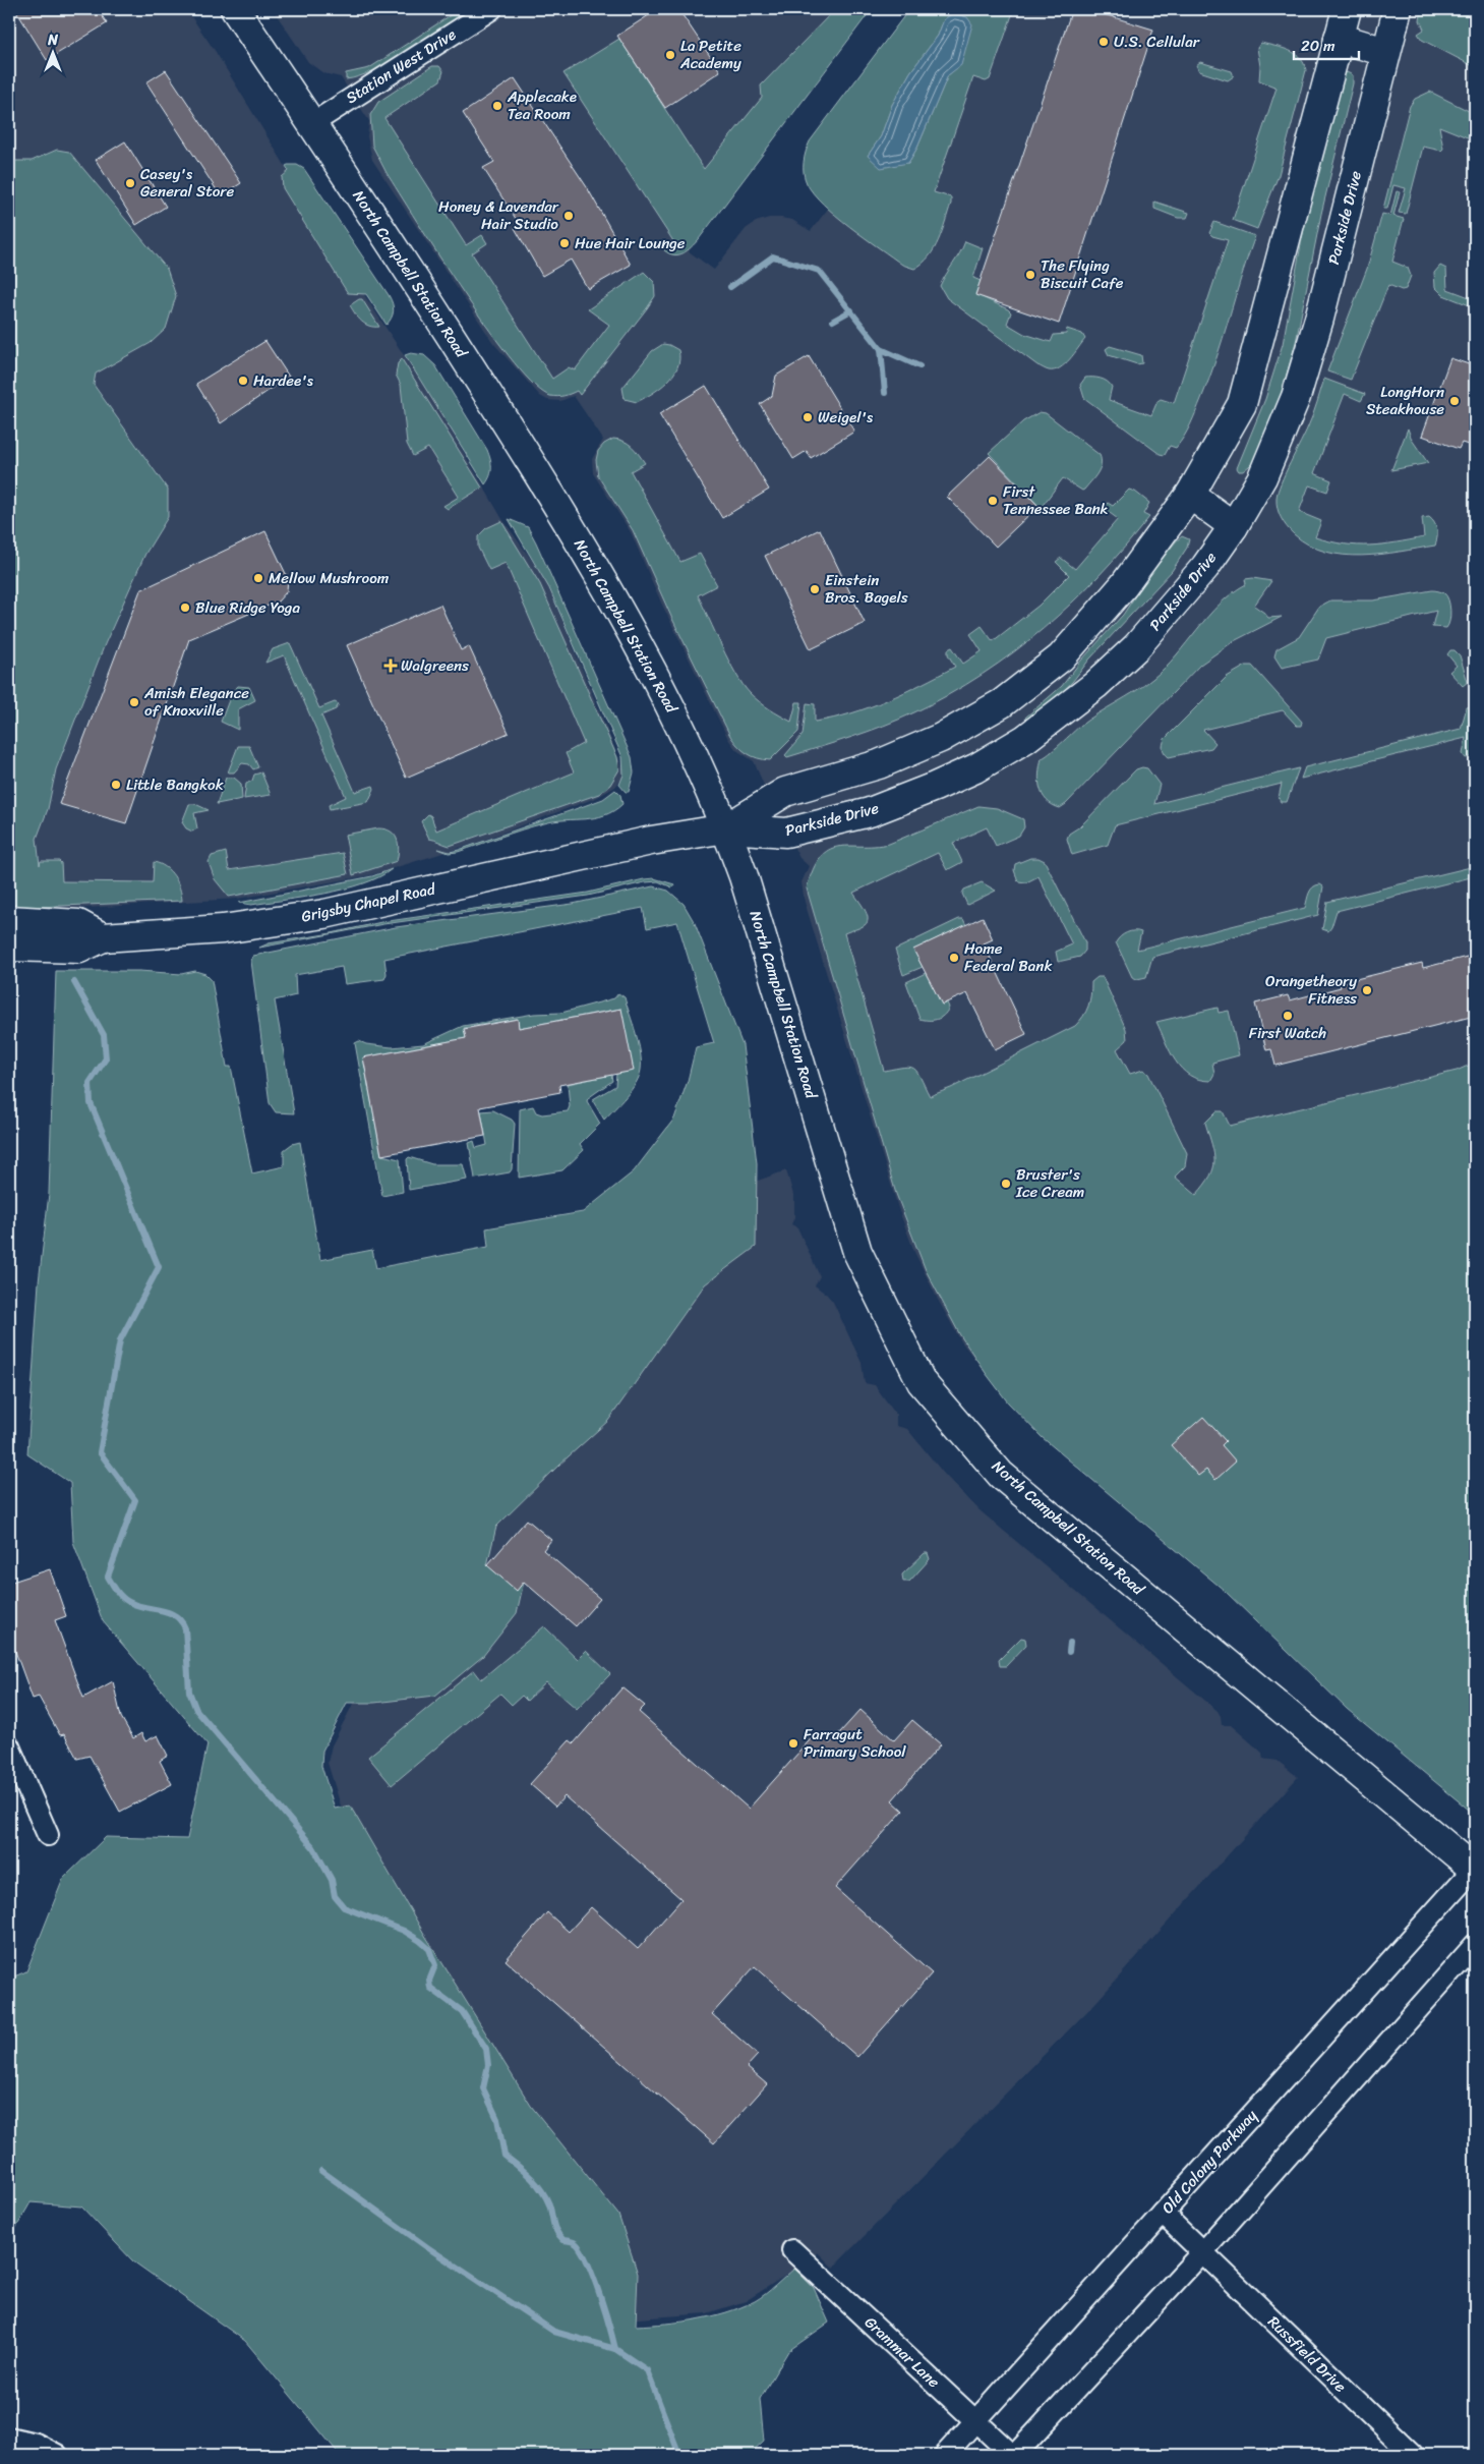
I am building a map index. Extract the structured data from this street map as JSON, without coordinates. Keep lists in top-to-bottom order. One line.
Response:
{"streets":{"street":["Station West Drive","Parkside Drive","North Campbell Station Road","Grigsby Chapel Road","Old Colony Parkway","Grammar Lane","Russfield Drive"]},"crossings":[["Station West Drive","North Campbell Station Road"],["Parkside Drive","North Campbell Station Road"],["Parkside Drive","Grigsby Chapel Road"],["North Campbell Station Road","Grigsby Chapel Road"],["North Campbell Station Road","Old Colony Parkway"],["Old Colony Parkway","Grammar Lane"],["Old Colony Parkway","Russfield Drive"]],"places":{"other":["U.S. Cellular","La Petite Academy","Applecake Tea Room","Casey's General Store","Honey & Lavendar Hair Studio","Hue Hair Lounge","The Flying Biscuit Cafe","Hardee's","LongHorn Steakhouse","Weigel's","First Tennessee Bank","Mellow Mushroom","Einstein Bros. Bagels","Blue Ridge Yoga","Amish Elegance of Knoxville","Little Bangkok","Home Federal Bank","Orangetheory Fitness","First Watch","Bruster's Ice Cream","Farragut Primary School"],"health":["Walgreens"]},"scale_bar":"20 m","north":"top"}
